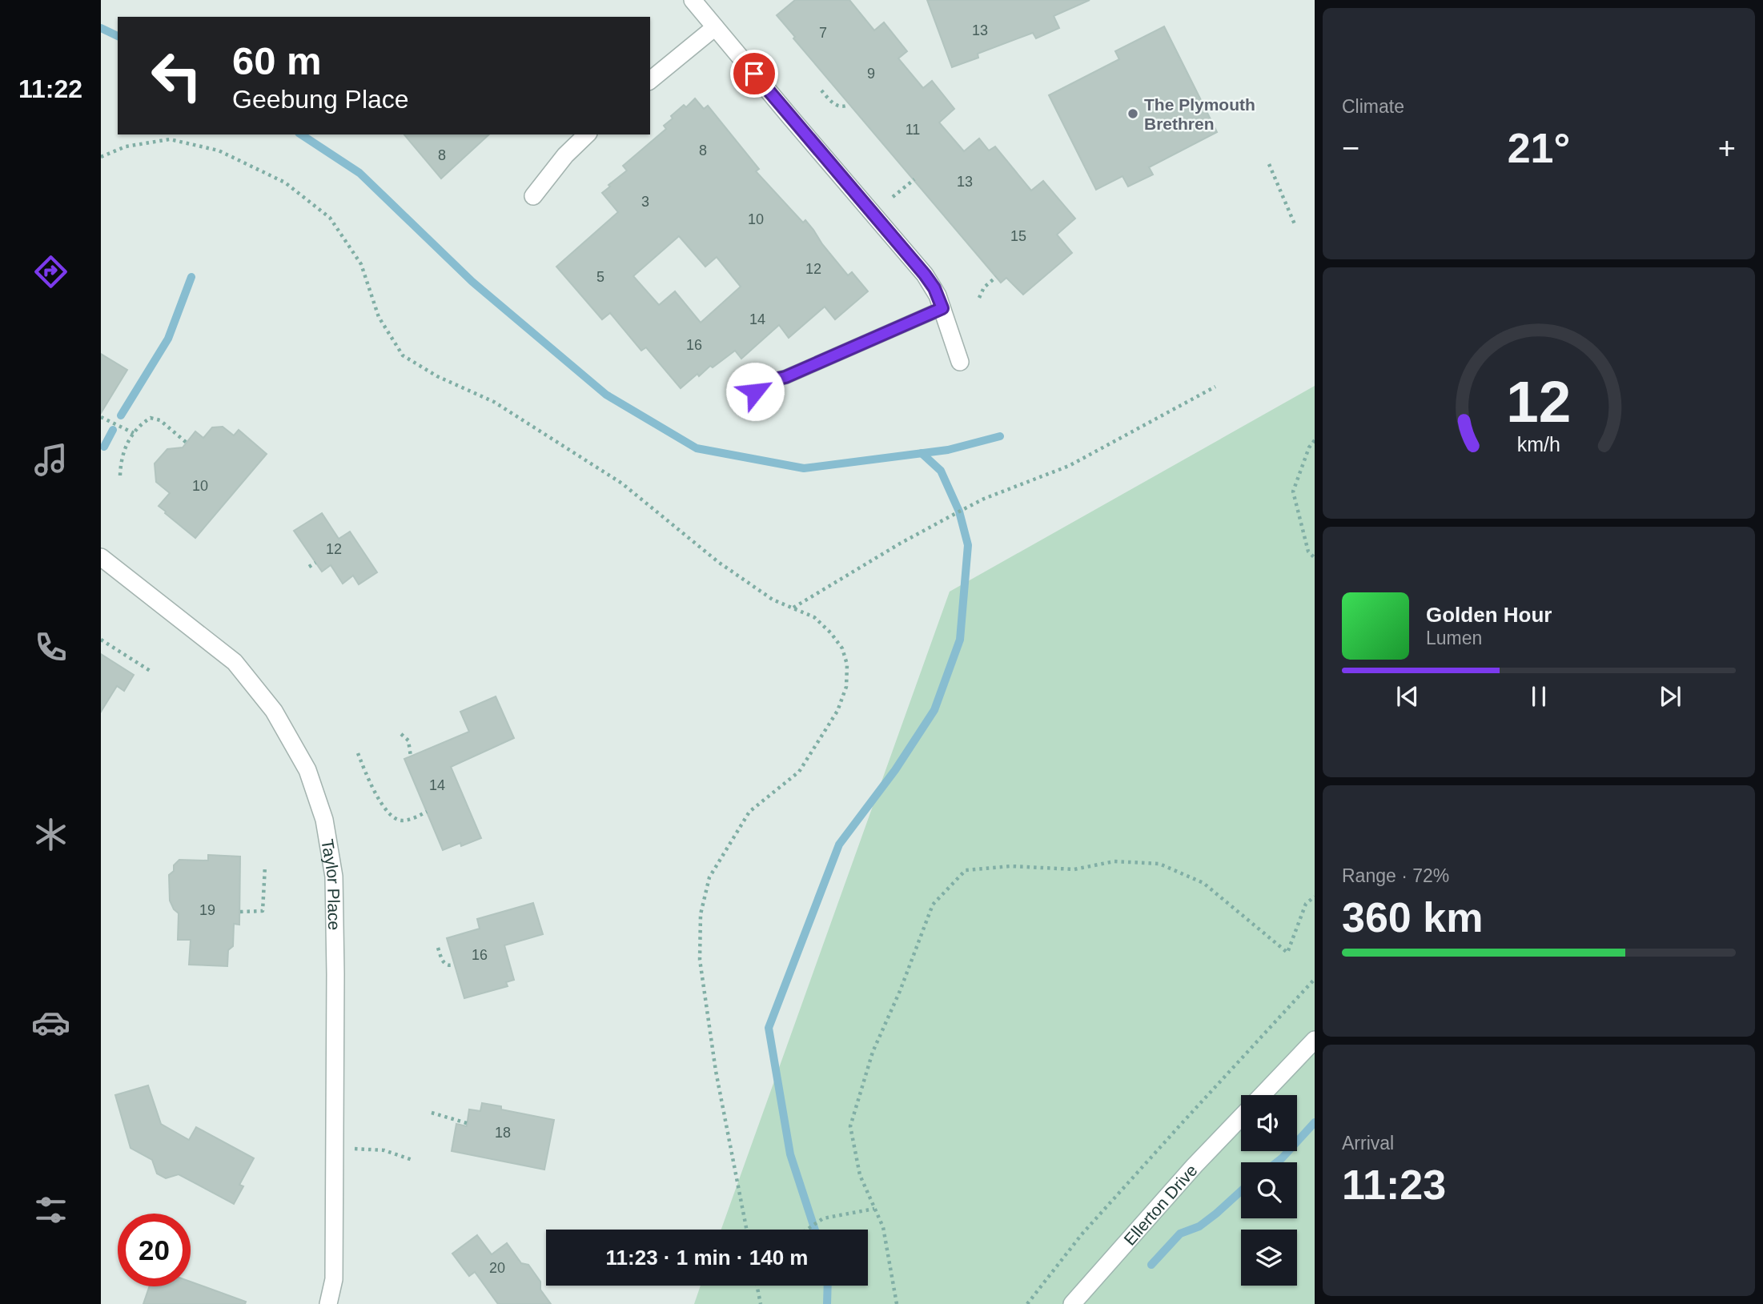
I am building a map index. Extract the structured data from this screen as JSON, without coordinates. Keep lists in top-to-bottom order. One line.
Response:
{"streets":{"street":["Taylor Place","Ellerton Drive"]},"places":["The Plymouth Brethren"],"house_numbers":["13","7","9","11","8","8","13","3","10","15","12","5","14","16","10","12","14","19","16","18","20"],"page":{"tabs":"11:22","tile":["Climate",["Range · 72%","360 km"],["Arrival","11:23"]],"turn":["60 m","Geebung Place"],"heat":["−","21°","+"],"song":["Golden Hour","Lumen"],"limit":"20","trip":"11:23 · 1 min · 140 m","gauge":["12","km/h"]}}
